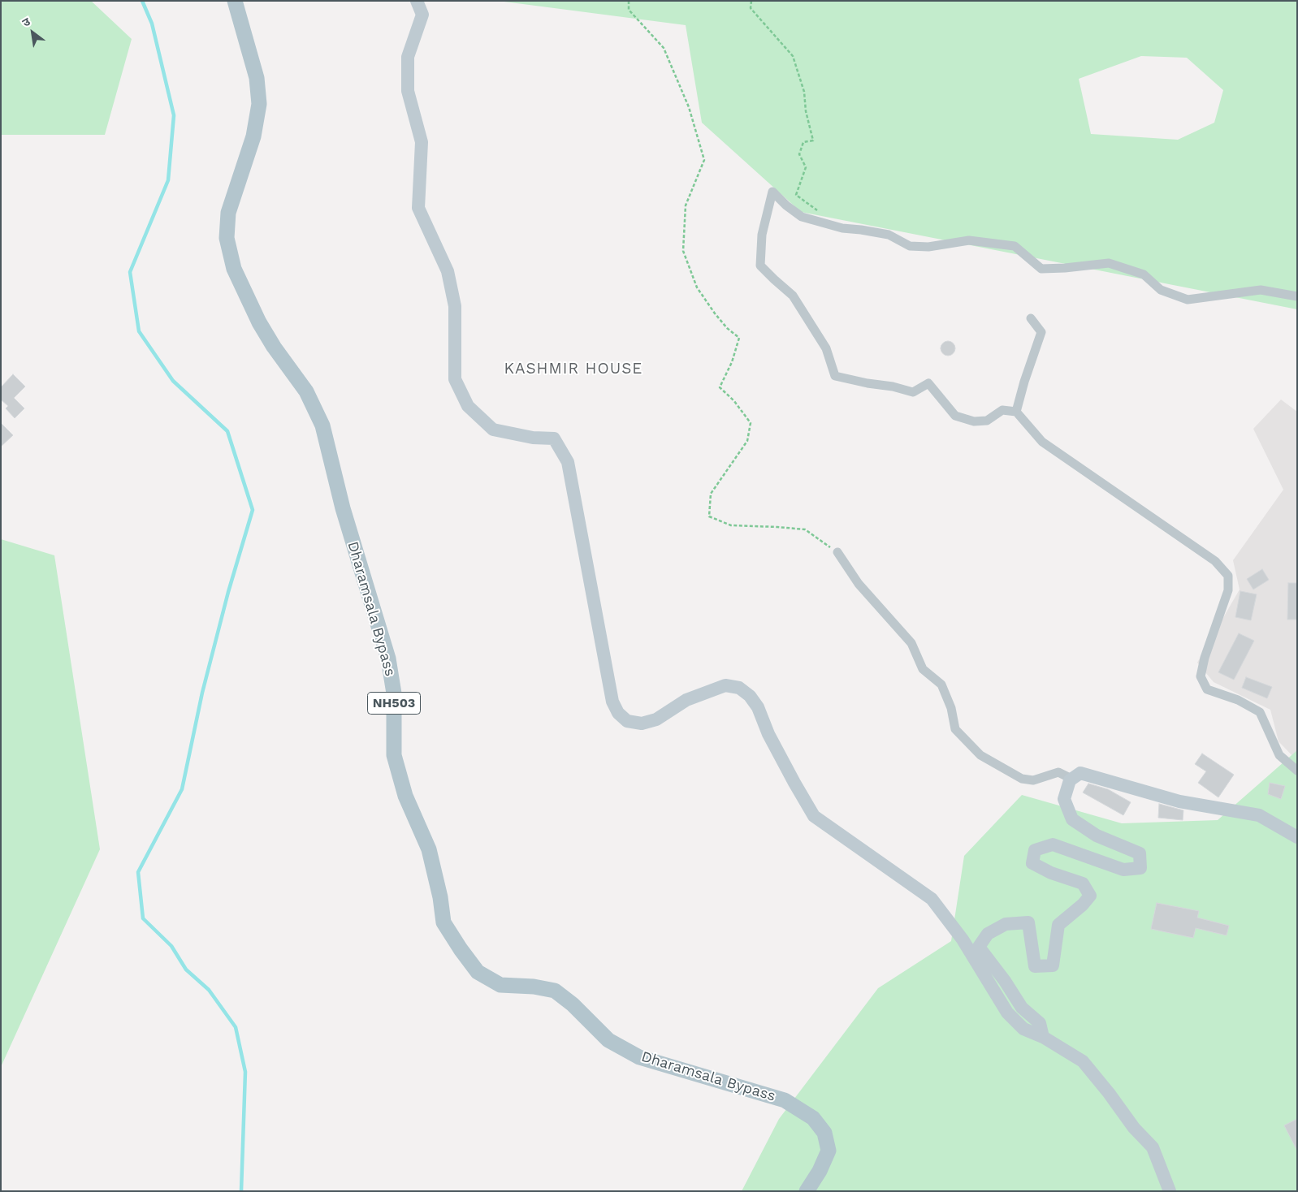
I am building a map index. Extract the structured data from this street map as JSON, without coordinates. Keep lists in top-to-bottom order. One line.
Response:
{"streets":{"main road":["Dharamsala Bypass","NH503"]},"districts":["KASHMIR HOUSE"],"north":"top left"}
